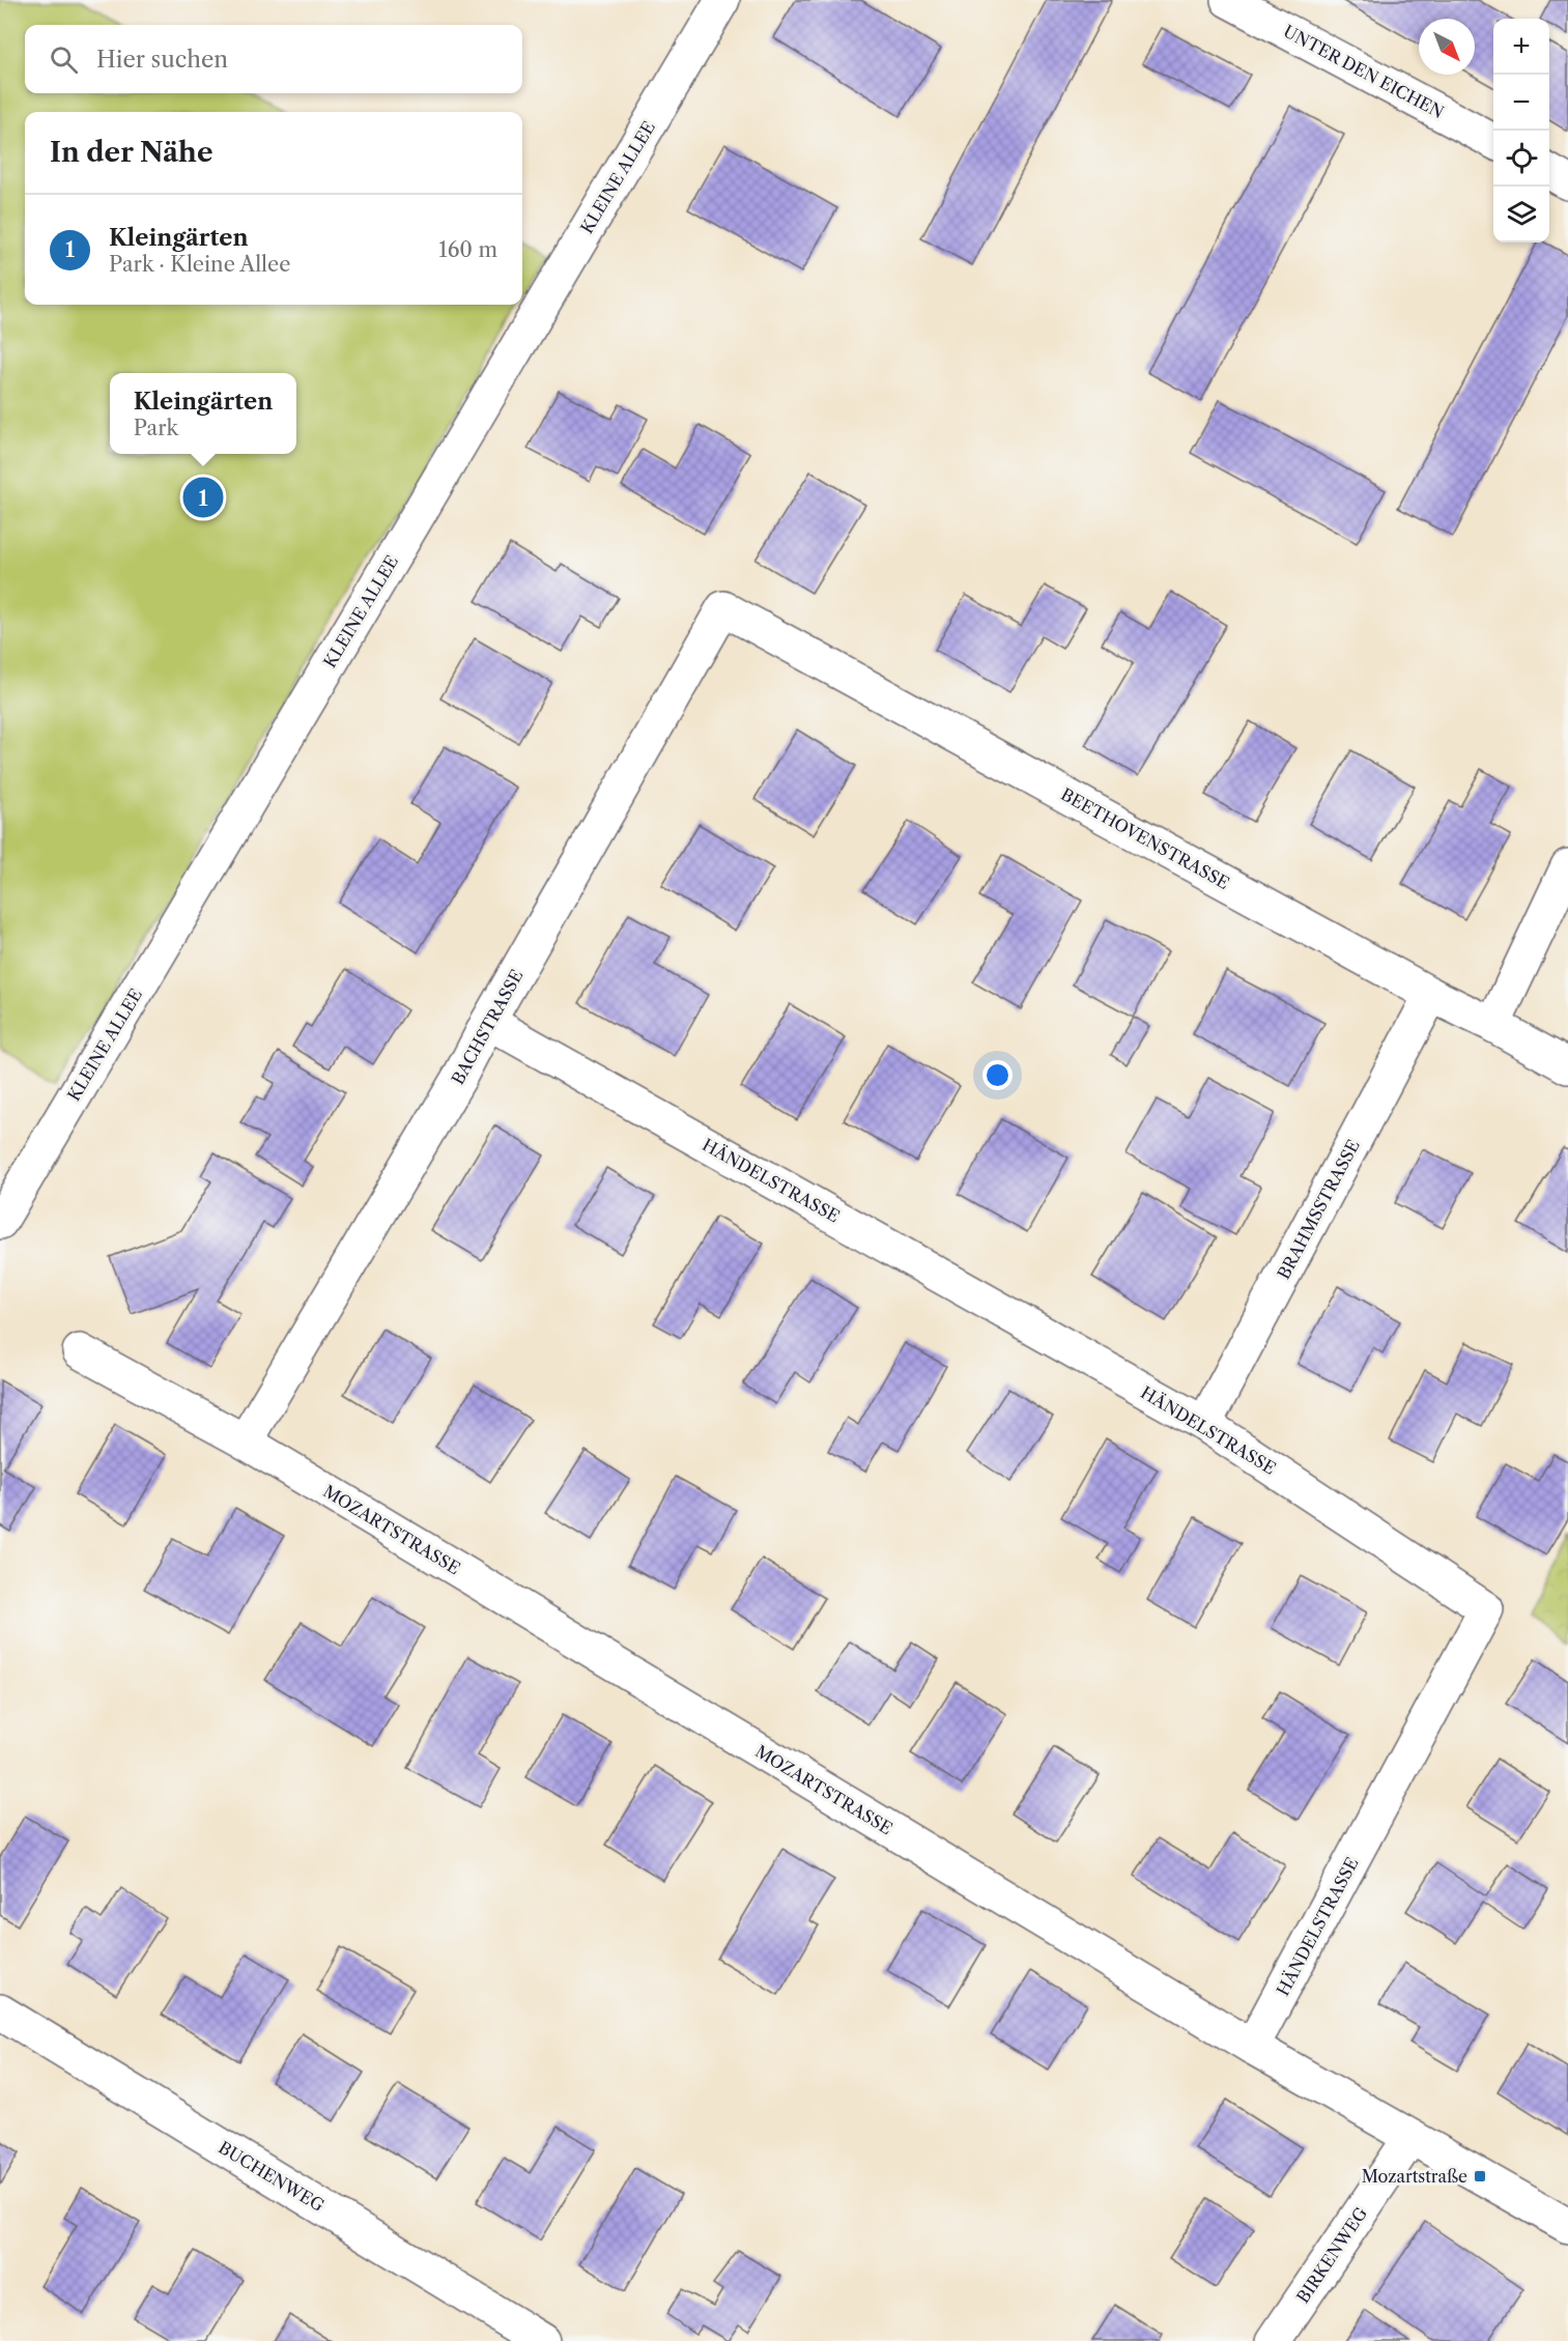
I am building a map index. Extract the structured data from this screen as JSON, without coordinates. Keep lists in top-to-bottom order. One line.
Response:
{"streets":{"street":["UNTER DEN EICHEN","KLEINE ALLEE","BEETHOVENSTRASSE","BACHSTRASSE","HÄNDELSTRASSE","BRAHMSSTRASSE","MOZARTSTRASSE","BUCHENWEG","BIRKENWEG"]},"crossings":[["BEETHOVENSTRASSE","BACHSTRASSE"],["BEETHOVENSTRASSE","BRAHMSSTRASSE"],["BACHSTRASSE","HÄNDELSTRASSE"],["BACHSTRASSE","MOZARTSTRASSE"],["HÄNDELSTRASSE","BRAHMSSTRASSE"],["HÄNDELSTRASSE","MOZARTSTRASSE"],["MOZARTSTRASSE","BIRKENWEG"]],"places":{"transit":["Mozartstraße"]},"north":"bottom right","page":{"map_buttons":["+","−"],"search":"Hier suchen","heading":"In der Nähe","list":[{"mark":"1","name":"Kleingärten","note":"Park · Kleine Allee","value":"160 m"}],"popup":["Kleingärten","Park"],"pins":"1"}}
